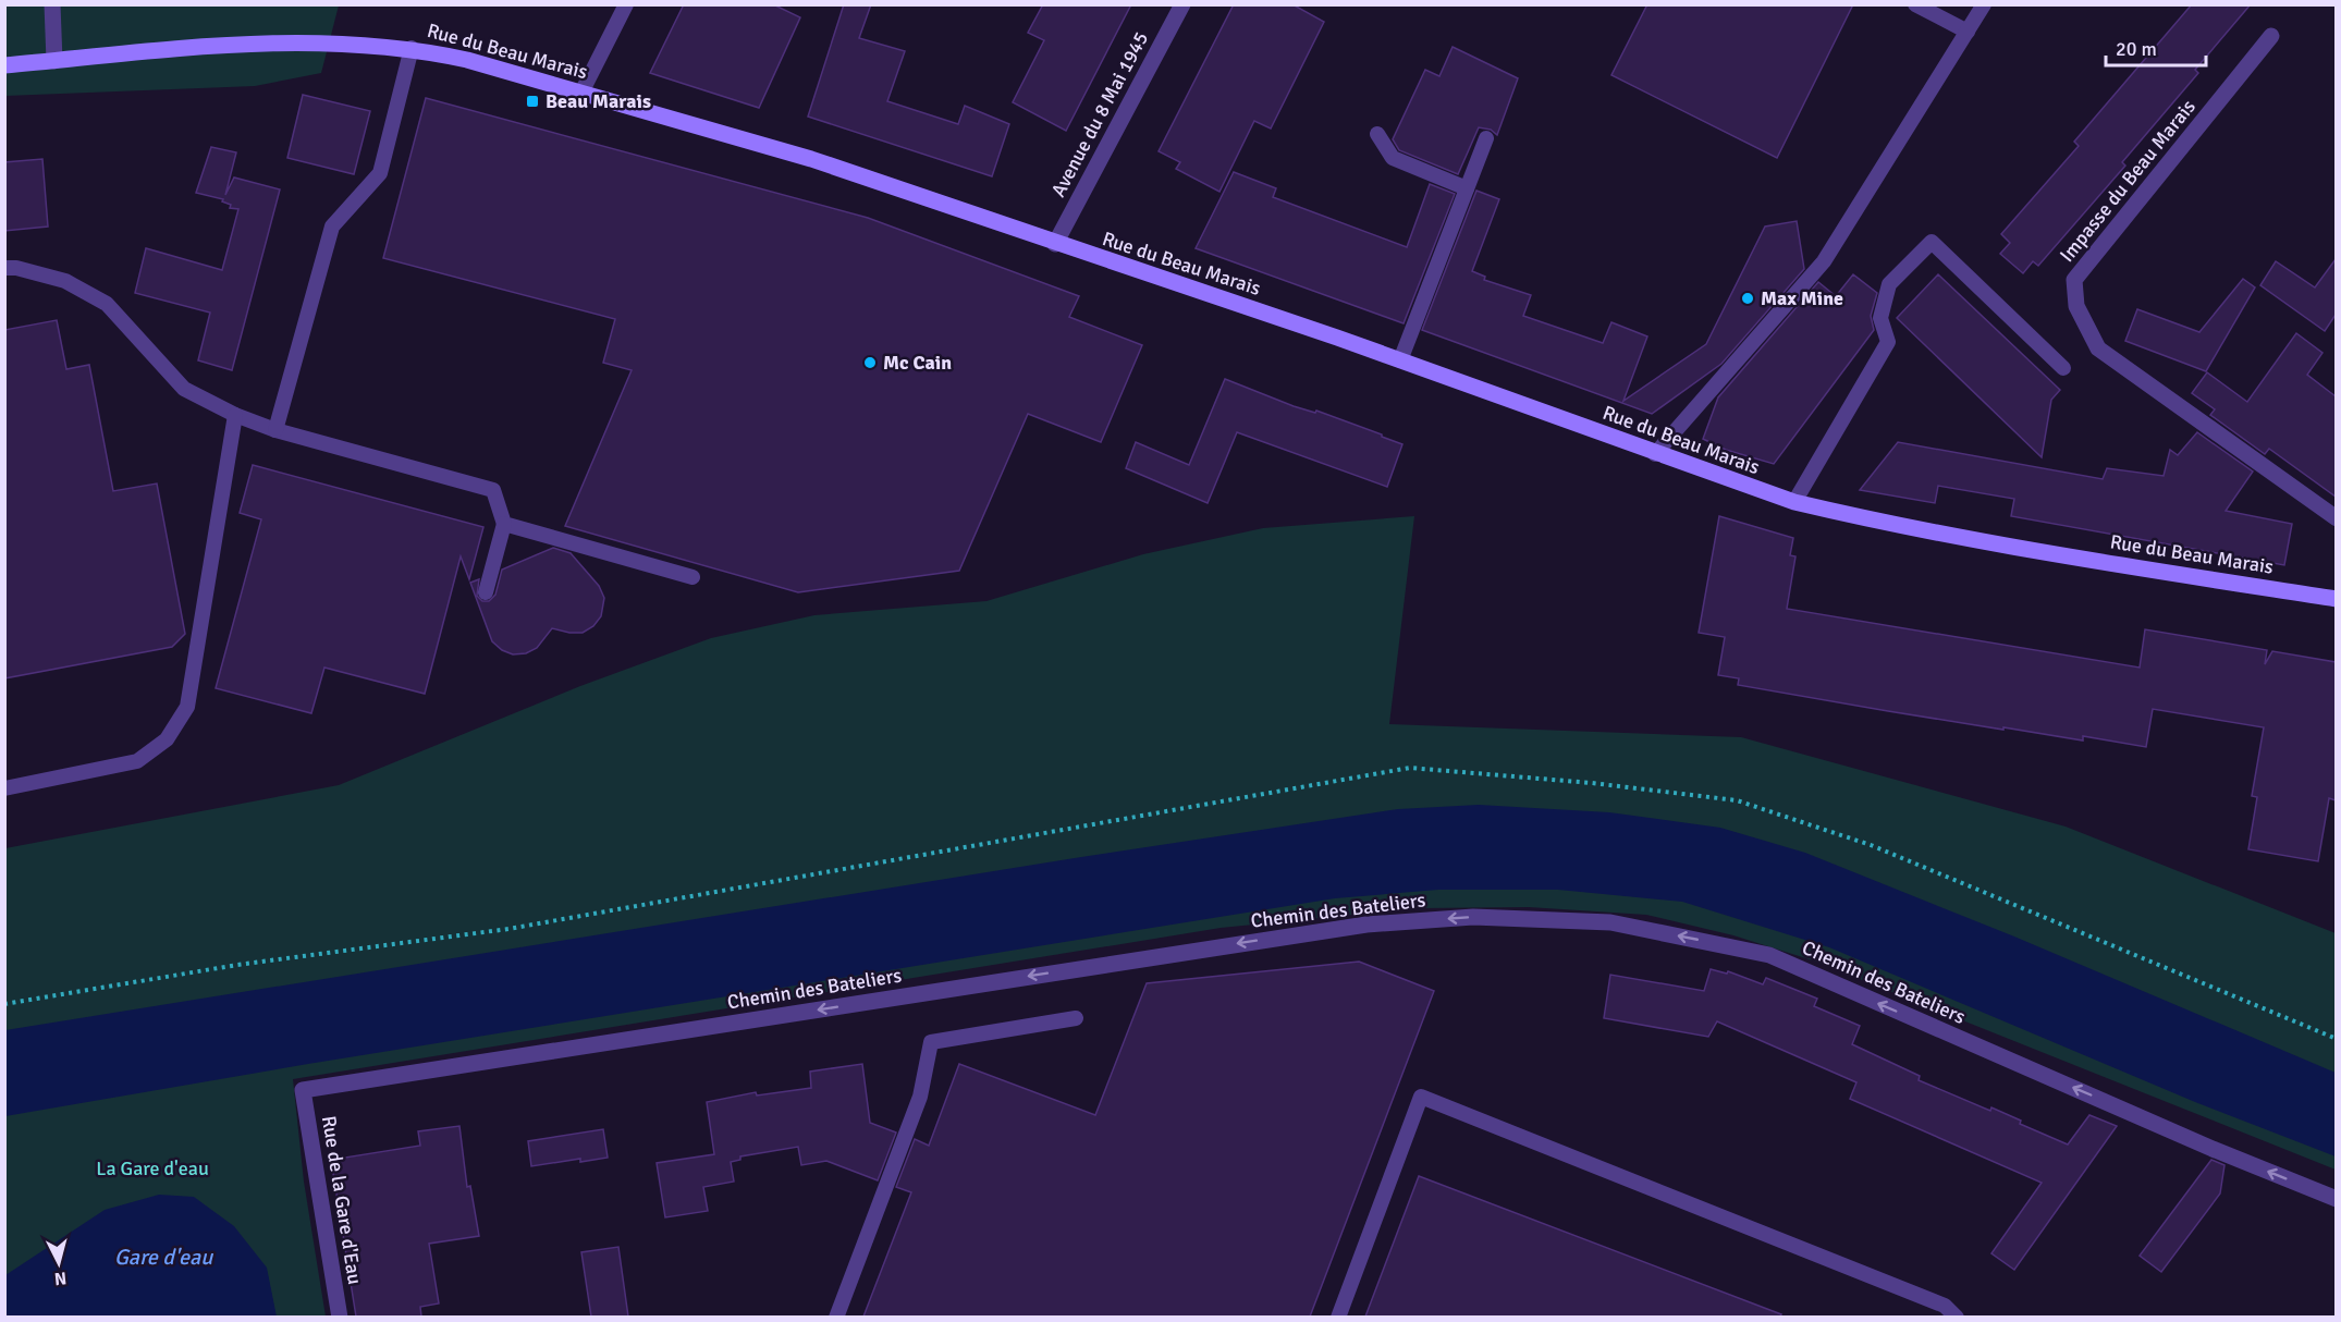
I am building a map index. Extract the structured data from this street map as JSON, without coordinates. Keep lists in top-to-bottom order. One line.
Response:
{"streets":{"street":["Rue du Beau Marais","Avenue du 8 Mai 1945","Impasse du Beau Marais","Chemin des Bateliers","Rue de la Gare d'Eau"]},"crossings":[["Rue du Beau Marais","Avenue du 8 Mai 1945"],["Chemin des Bateliers","Rue de la Gare d'Eau"]],"one_way":["Chemin des Bateliers"],"water":["Gare d'eau"],"parks":["La Gare d'eau"],"places":{"transit":["Beau Marais"],"other":["Max Mine","Mc Cain"]},"scale_bar":"20 m","north":"bottom"}
